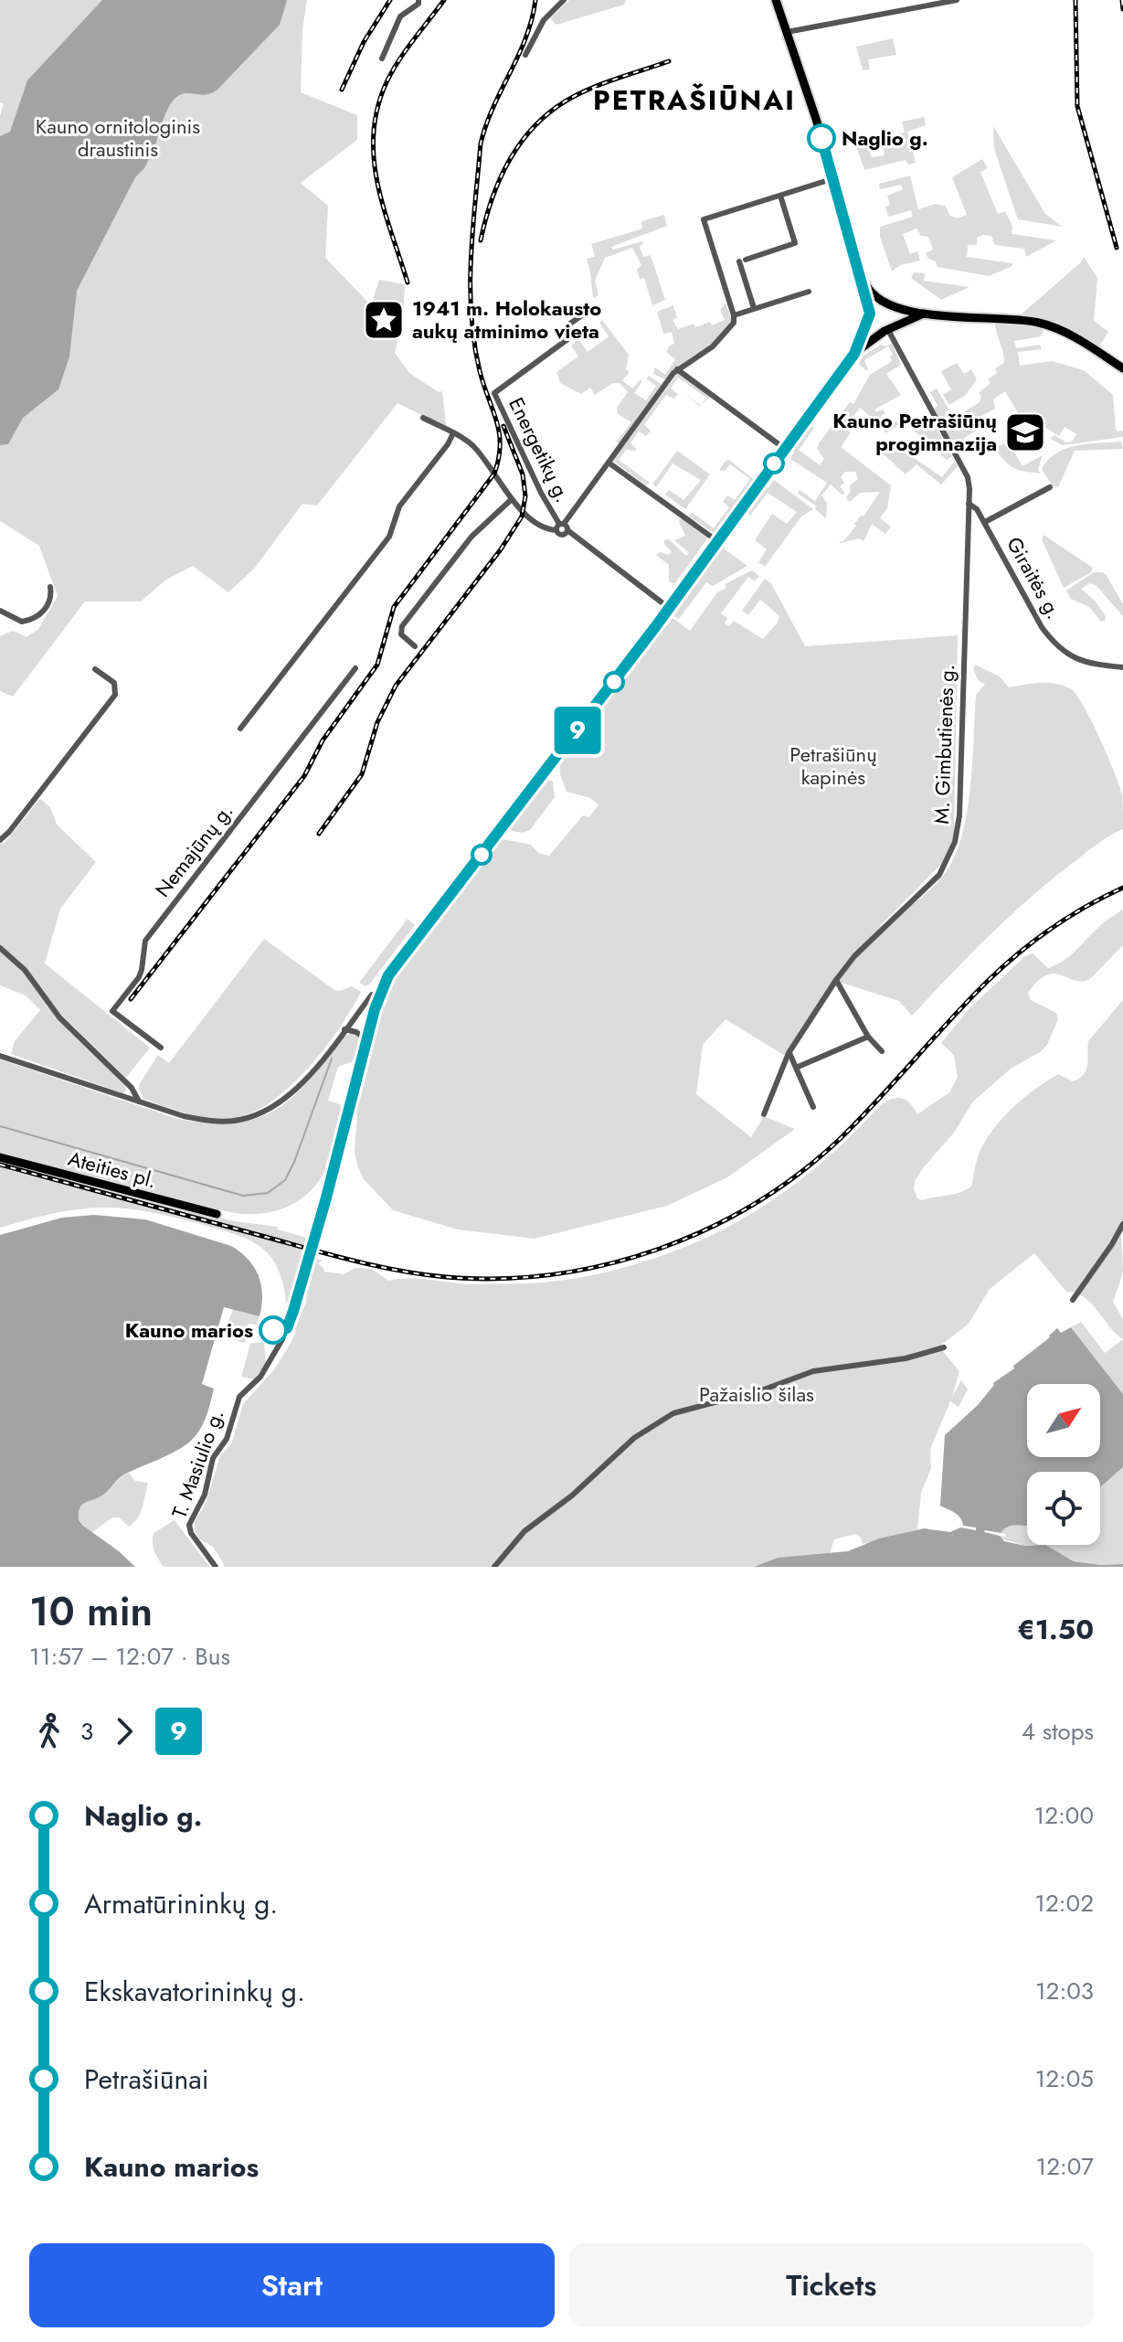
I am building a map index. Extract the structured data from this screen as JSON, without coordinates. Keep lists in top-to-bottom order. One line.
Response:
{"streets":{"main road":["Ateities pl.","T. Masiulio g."],"street":["Energetikų g.","Giraitės g.","M. Gimbutienės g.","Nemajūnų g."]},"crossings":[["Giraitės g.","M. Gimbutienės g."],["M. Gimbutienės g.","T. Masiulio g."]],"districts":["PETRAŠIŪNAI"],"parks":["Kauno ornitologinis draustinis","Petrašiūnų kapinės","Pažaislio šilas"],"places":{"other":["Naglio g.","Kauno marios"],"place":["1941 m. Holokausto aukų atminimo vieta"],"school or university":["Kauno Petrašiūnų progimnazija"]},"lines":["bus line 9"],"north":"top right","page":{"on_map":"9","heading":["10 min","11:57 – 12:07 · Bus","€1.50"],"legs":["3","9","4 stops"],"list":[{"name":"Naglio g.","value":"12:00"},{"name":"Armatūrininkų g.","value":"12:02"},{"name":"Ekskavatorininkų g.","value":"12:03"},{"name":"Petrašiūnai","value":"12:05"},{"name":"Kauno marios","value":"12:07"}],"buttons":["Start","Tickets"]}}
